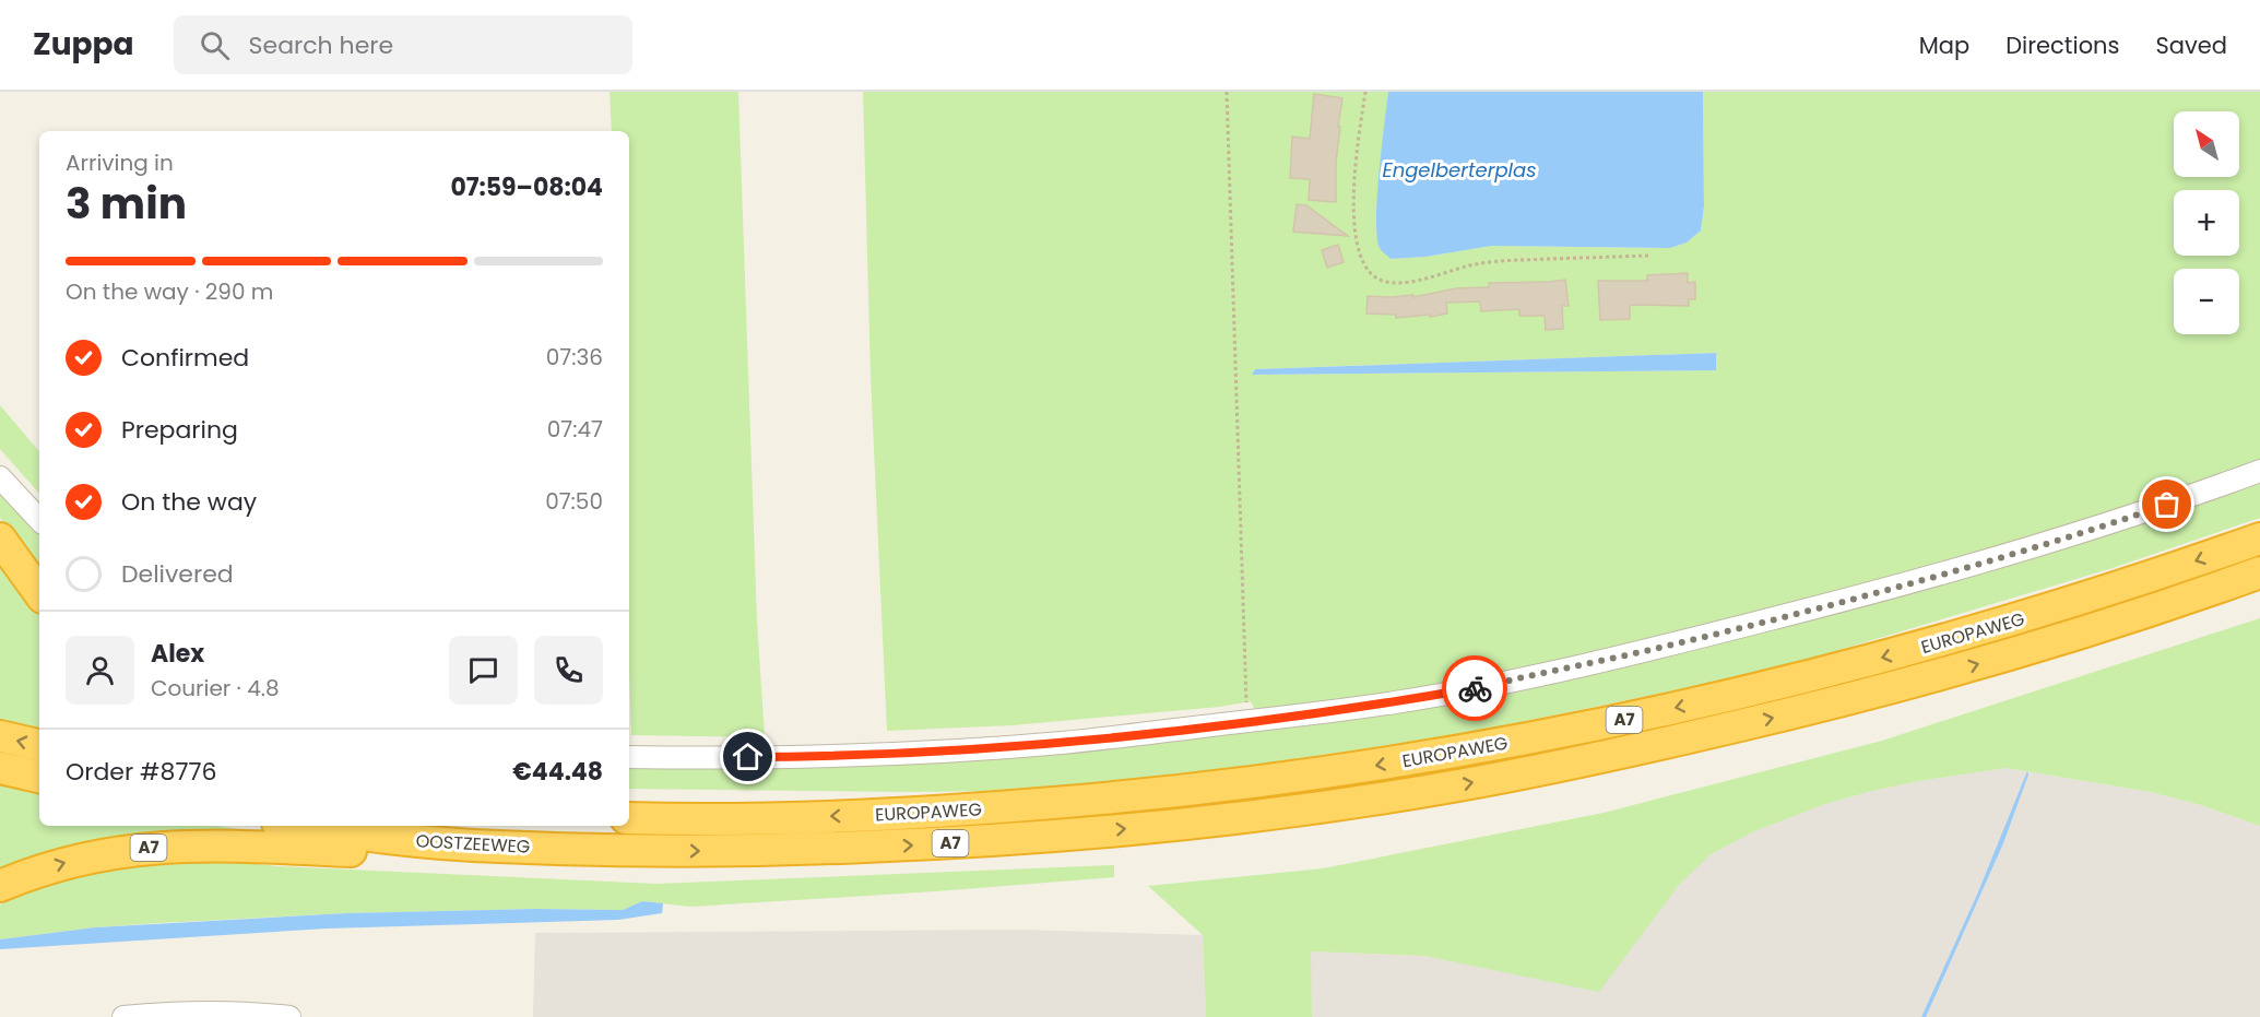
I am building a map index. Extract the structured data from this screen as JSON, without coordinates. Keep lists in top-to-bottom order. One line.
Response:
{"streets":{"highway":["EUROPAWEG","A7","OOSTZEEWEG"]},"crossings":[["EUROPAWEG","A7"],["EUROPAWEG","OOSTZEEWEG"],["A7","OOSTZEEWEG"]],"water":["Engelberterplas"],"north":"top left","page":{"header":"Zuppa","search":"Search here","nav":["Map","Directions","Saved"],"map_buttons":["+","−"],"heading":["3 min","Arriving in","07:59–08:04"],"panel":["Alex","Courier · 4.8","Order #8776","€44.48"],"bar":"On the way · 290 m","list":[["Confirmed","07:36"],["Preparing","07:47"],["On the way","07:50"],"Delivered"]}}
